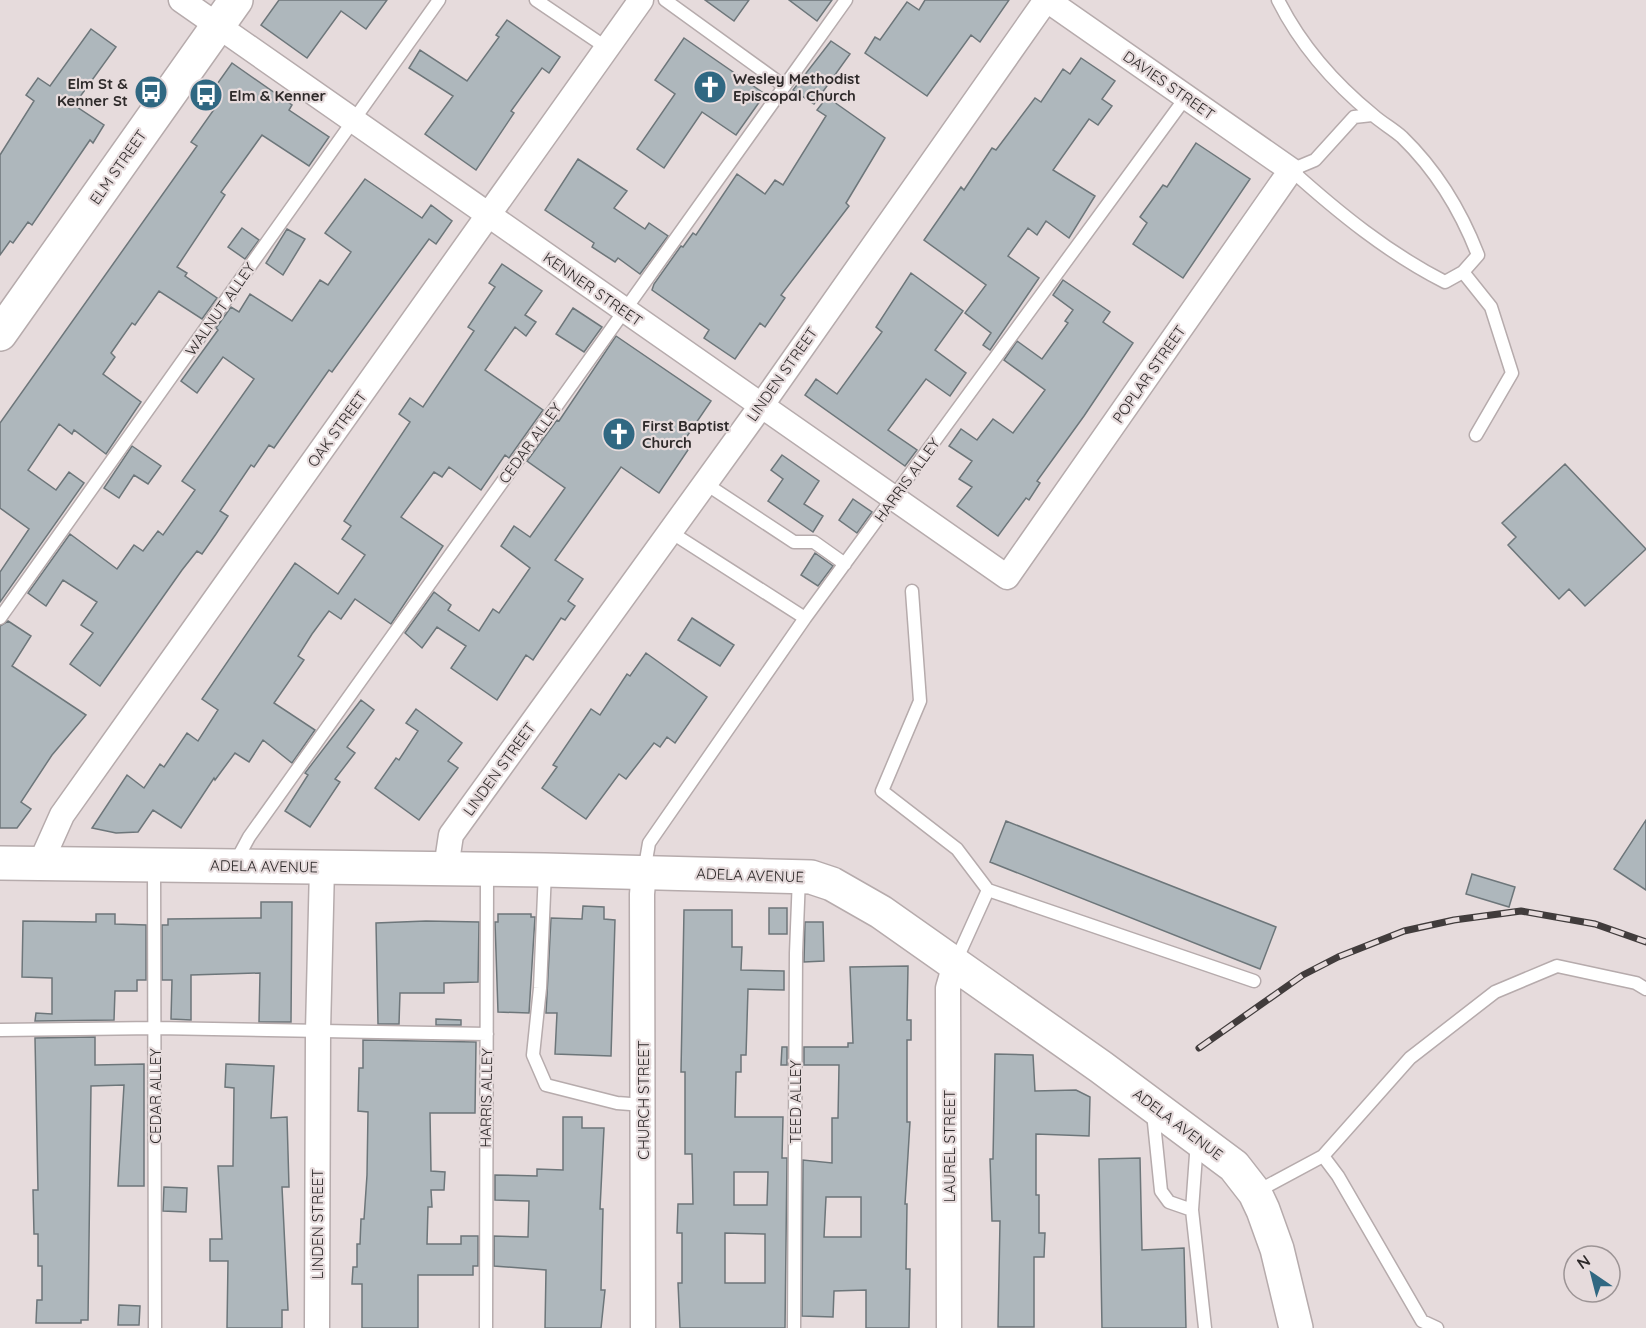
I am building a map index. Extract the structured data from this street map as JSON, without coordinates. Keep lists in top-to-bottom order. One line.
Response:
{"streets":{"street":["DAVIES STREET","ELM STREET","KENNER STREET","LINDEN STREET","POPLAR STREET","OAK STREET","ADELA AVENUE","CHURCH STREET","LAUREL STREET"],"lane":["WALNUT ALLEY","CEDAR ALLEY","HARRIS ALLEY","TEED ALLEY"]},"crossings":[["DAVIES STREET","LINDEN STREET"],["DAVIES STREET","POPLAR STREET"],["DAVIES STREET","HARRIS ALLEY"],["ELM STREET","KENNER STREET"],["KENNER STREET","WALNUT ALLEY"],["KENNER STREET","LINDEN STREET"],["KENNER STREET","POPLAR STREET"],["KENNER STREET","OAK STREET"],["KENNER STREET","CEDAR ALLEY"],["KENNER STREET","HARRIS ALLEY"],["LINDEN STREET","ADELA AVENUE"],["OAK STREET","ADELA AVENUE"],["CEDAR ALLEY","ADELA AVENUE"],["HARRIS ALLEY","ADELA AVENUE"],["HARRIS ALLEY","CHURCH STREET"],["ADELA AVENUE","CHURCH STREET"],["ADELA AVENUE","TEED ALLEY"],["ADELA AVENUE","LAUREL STREET"]],"places":{"church":["Wesley Methodist Episcopal Church","First Baptist Church"],"bus stop":["Elm St & Kenner St","Elm & Kenner"]},"north":"top left"}
